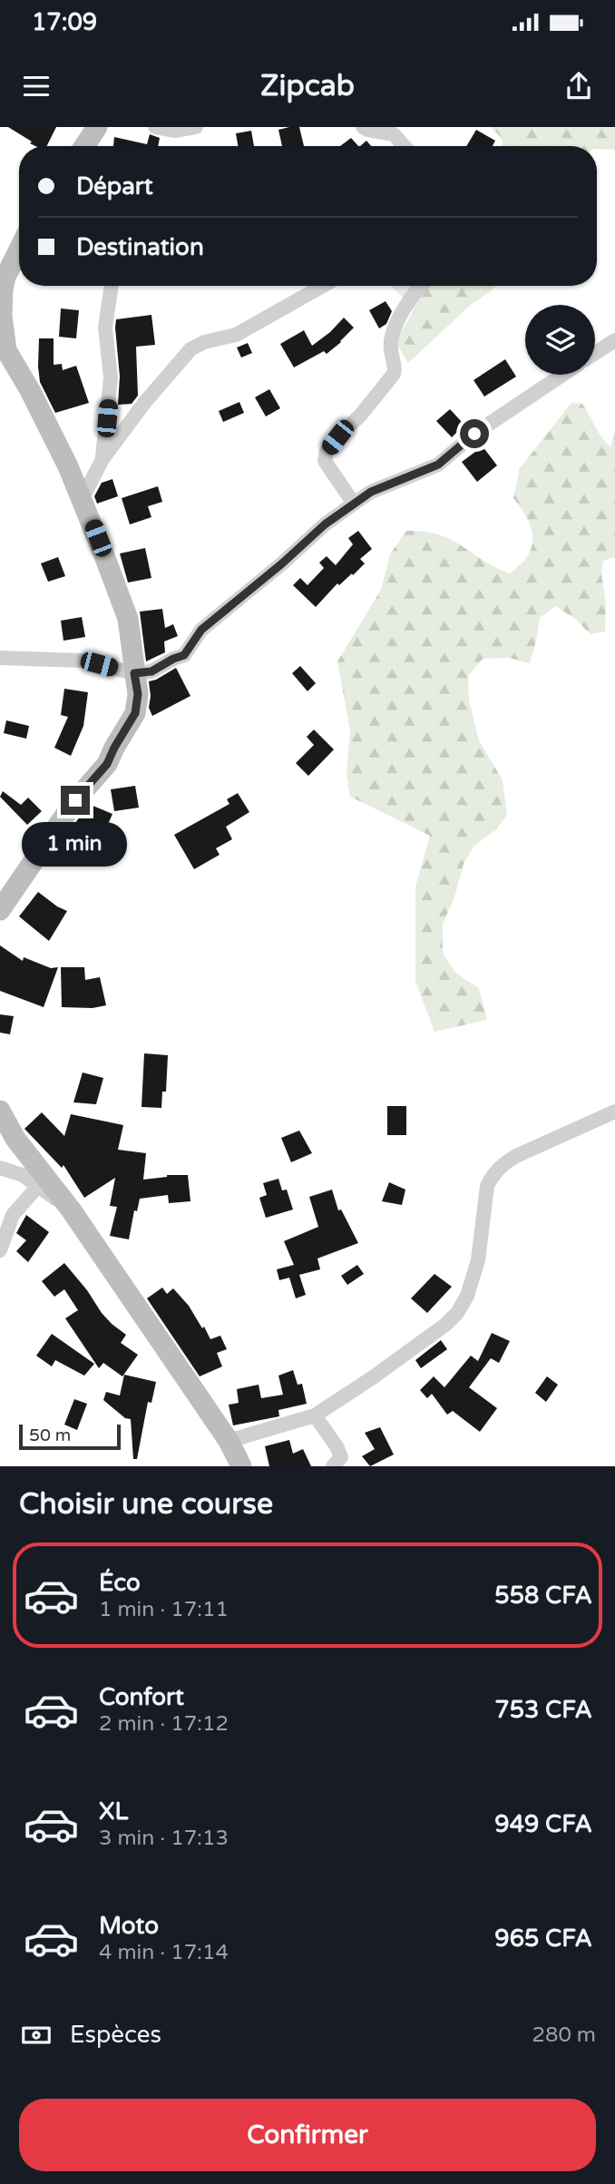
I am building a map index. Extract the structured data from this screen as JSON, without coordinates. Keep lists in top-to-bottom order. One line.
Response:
{"scale_bar":"50 m","page":{"status":"17:09","header":"Zipcab","banner":["Départ","Destination"],"bubble":"1 min","scale":"50 m","heading":"Choisir une course","list":[{"name":"Éco","note":"1 min · 17:11","value":"558 CFA"},{"name":"Confort","note":"2 min · 17:12","value":"753 CFA"},{"name":"XL","note":"3 min · 17:13","value":"949 CFA"},{"name":"Moto","note":"4 min · 17:14","value":"965 CFA"}],"pay":["Espèces","280 m"],"buttons":"Confirmer"}}
